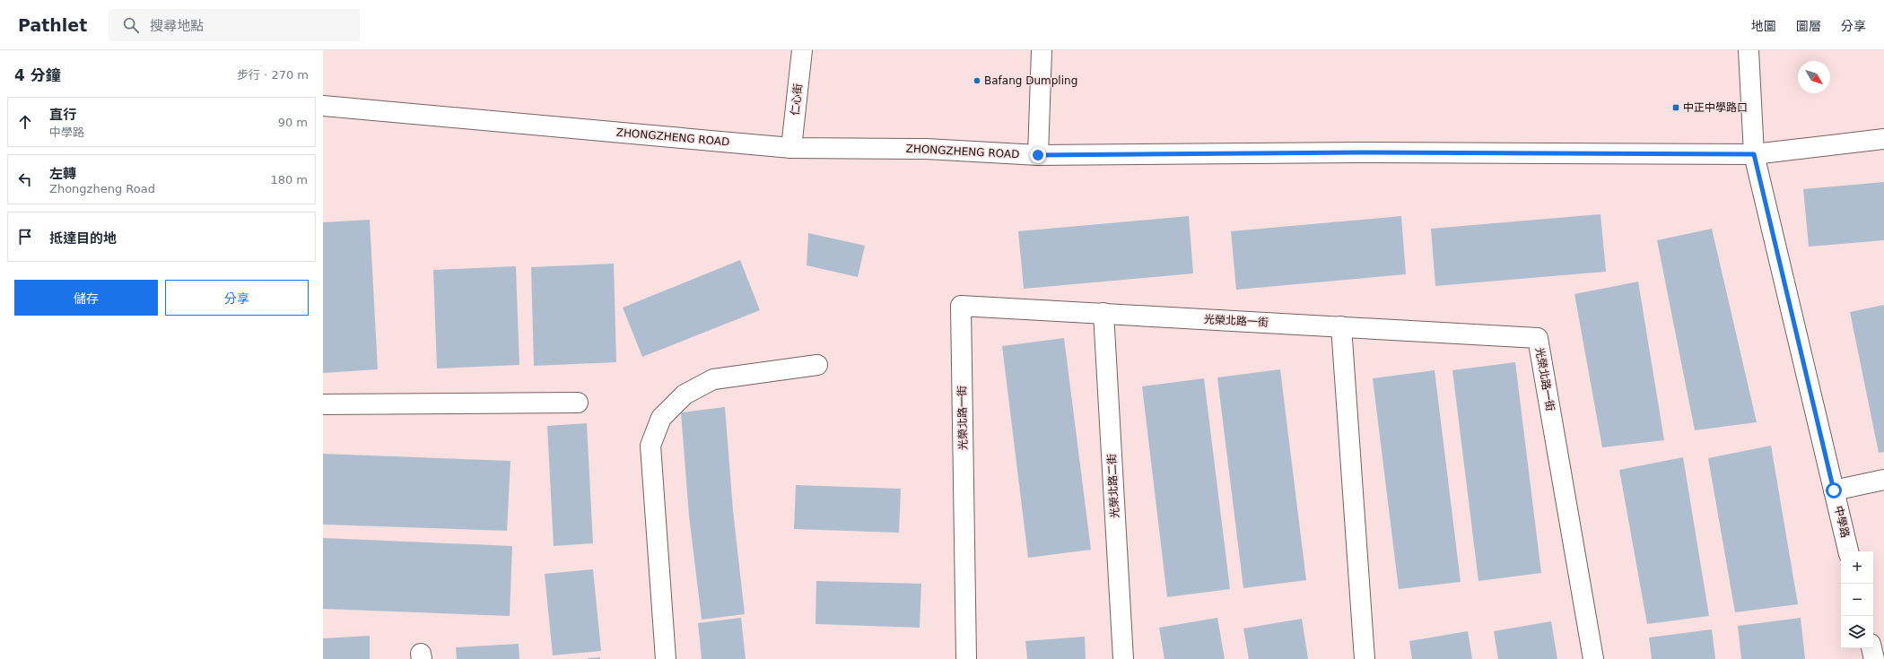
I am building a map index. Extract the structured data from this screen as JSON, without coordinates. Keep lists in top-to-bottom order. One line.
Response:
{"streets":{"street":["仁心街","ZHONGZHENG ROAD","光榮北路一街","光榮北路二街","中學路"]},"crossings":[["仁心街","ZHONGZHENG ROAD"],["ZHONGZHENG ROAD","中學路"],["光榮北路一街","光榮北路二街"]],"places":{"other":["Bafang Dumpling"],"transit":["中正中學路口"]},"north":"bottom right","page":{"header":"Pathlet","search":"搜尋地點","nav":["地圖","圖層","分享"],"heading":["4 分鐘","步行 · 270 m"],"list":[["直行","中學路","90 m"],["左轉","Zhongzheng Road","180 m"],"抵達目的地"],"buttons":["儲存","分享"],"map_buttons":["+","−"]}}
